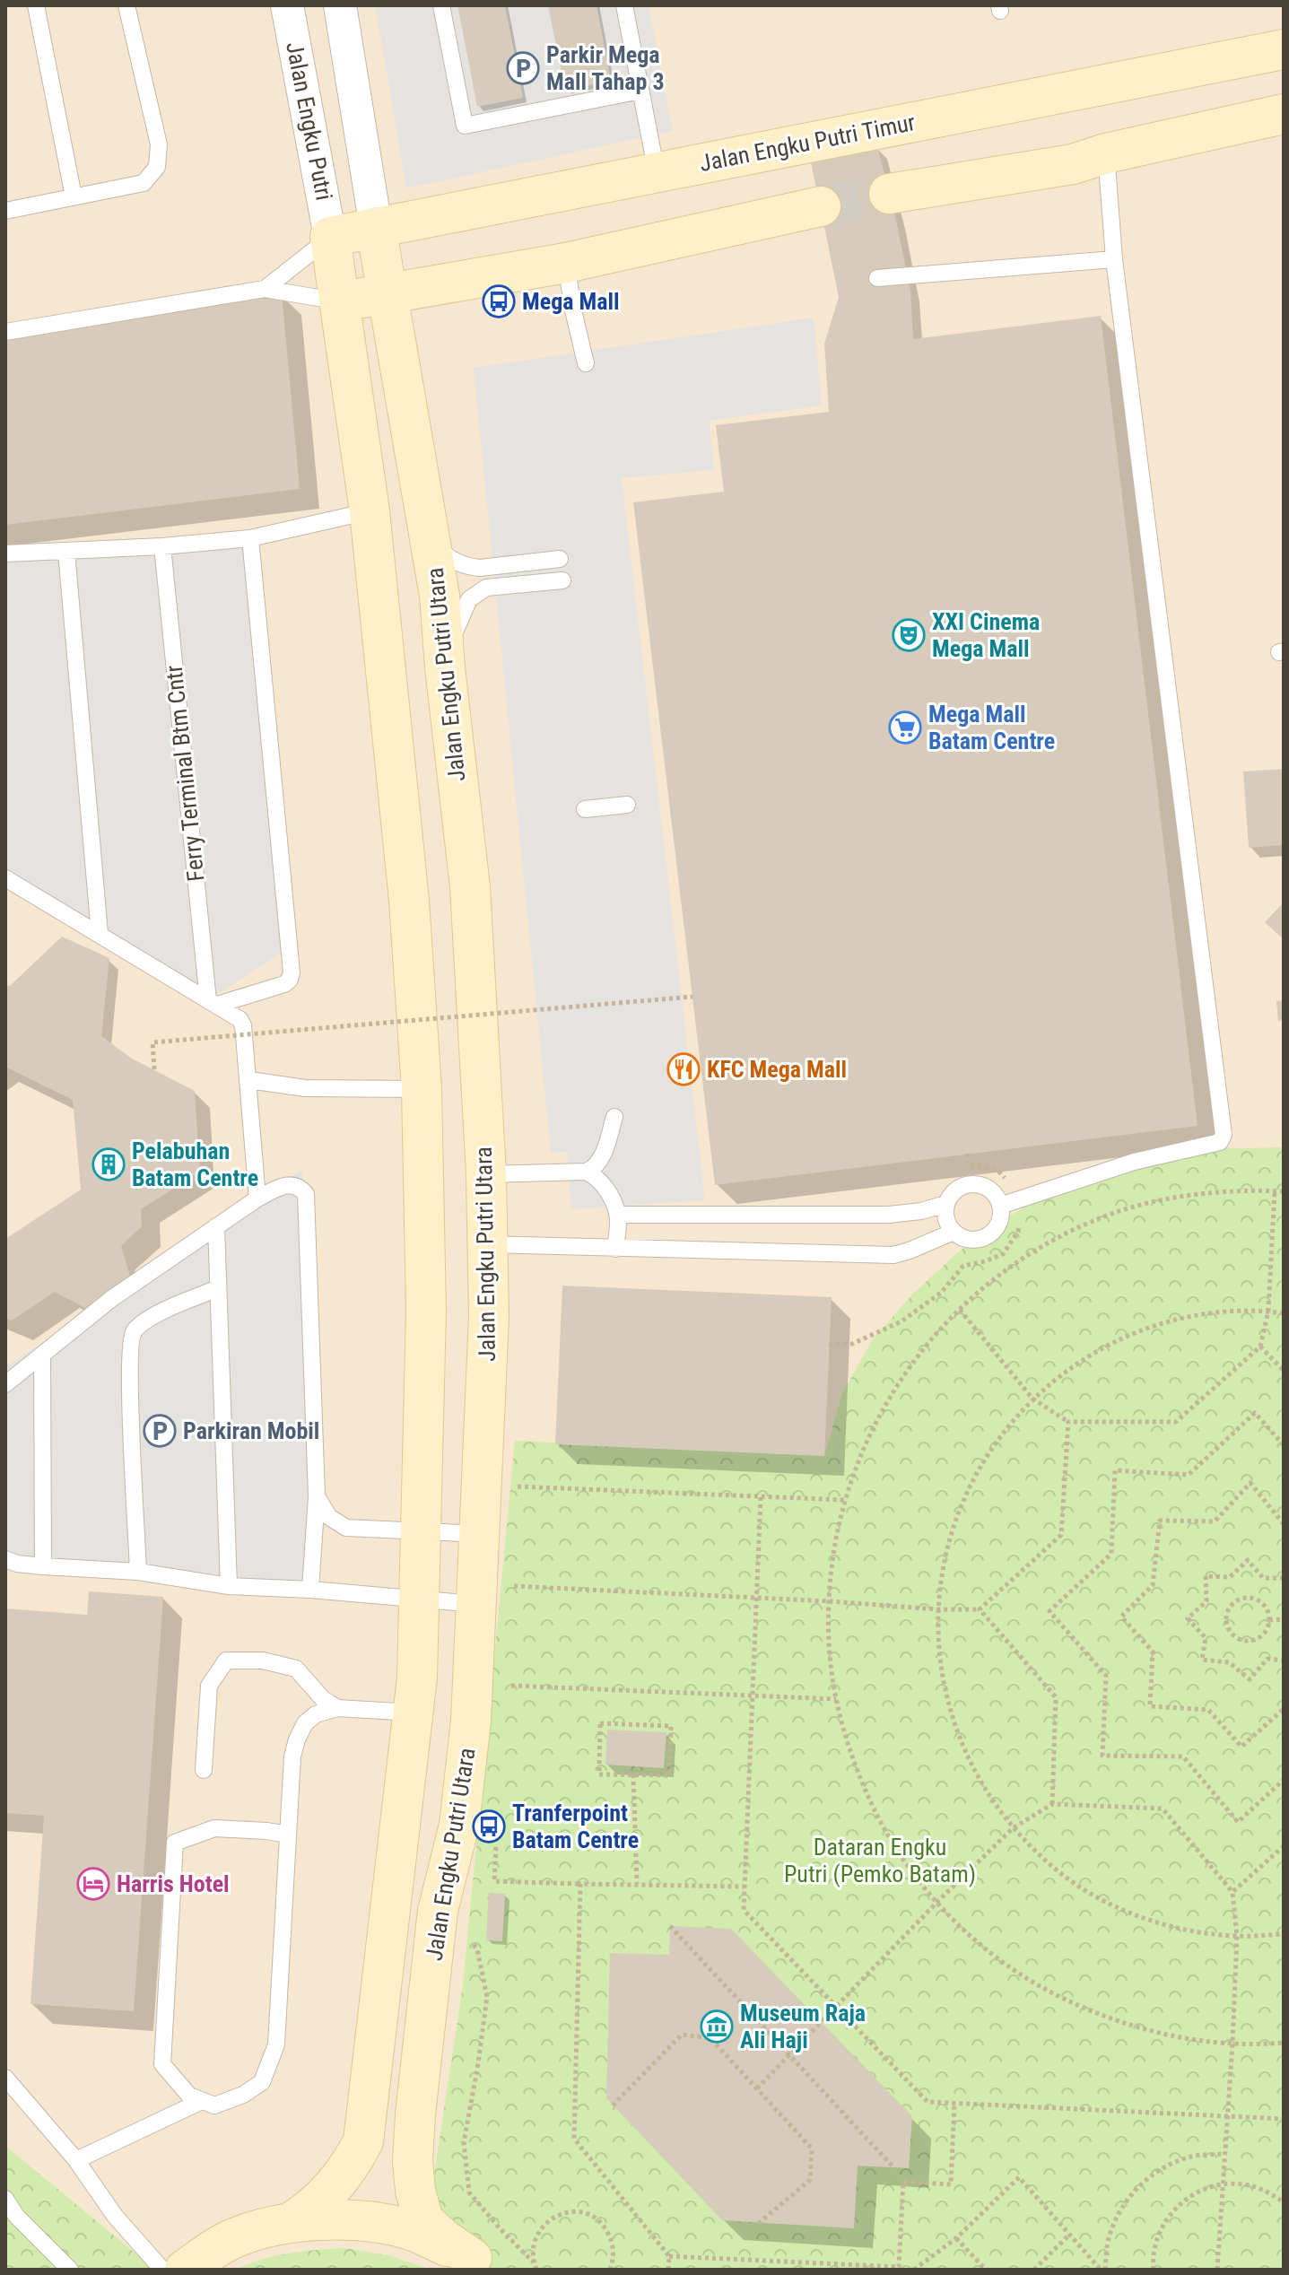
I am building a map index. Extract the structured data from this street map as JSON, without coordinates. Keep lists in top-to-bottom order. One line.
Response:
{"streets":{"main road":["Jalan Engku Putri Timur","Jalan Engku Putri Utara"],"street":["Jalan Engku Putri"],"lane":["Ferry Terminal Btm Cntr"]},"crossings":[["Jalan Engku Putri","Jalan Engku Putri Timur"],["Jalan Engku Putri","Jalan Engku Putri Utara"],["Jalan Engku Putri Timur","Jalan Engku Putri Utara"]],"parks":["Dataran Engku Putri (Pemko Batam)"],"places":{"parking":["Parkir Mega Mall Tahap 3","Parkiran Mobil"],"bus stop":["Mega Mall","Tranferpoint Batam Centre"],"theatre":["XXI Cinema Mega Mall"],"supermarket":["Mega Mall Batam Centre"],"restaurant":["KFC Mega Mall"],"building":["Pelabuhan Batam Centre"],"hotel":["Harris Hotel"],"museum":["Museum Raja Ali Haji"]}}
